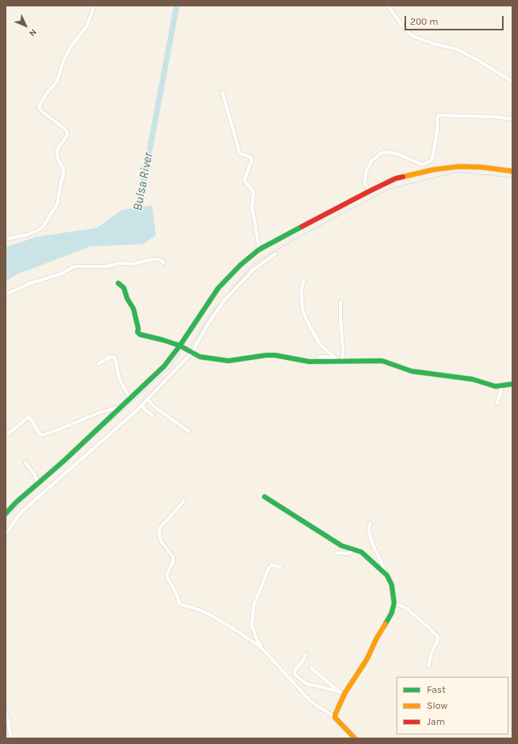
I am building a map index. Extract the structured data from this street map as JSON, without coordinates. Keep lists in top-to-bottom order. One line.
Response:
{"water":["Bulsa River"],"legend":["Fast","Slow","Jam"],"scale_bar":"200 m","north":"bottom right"}
